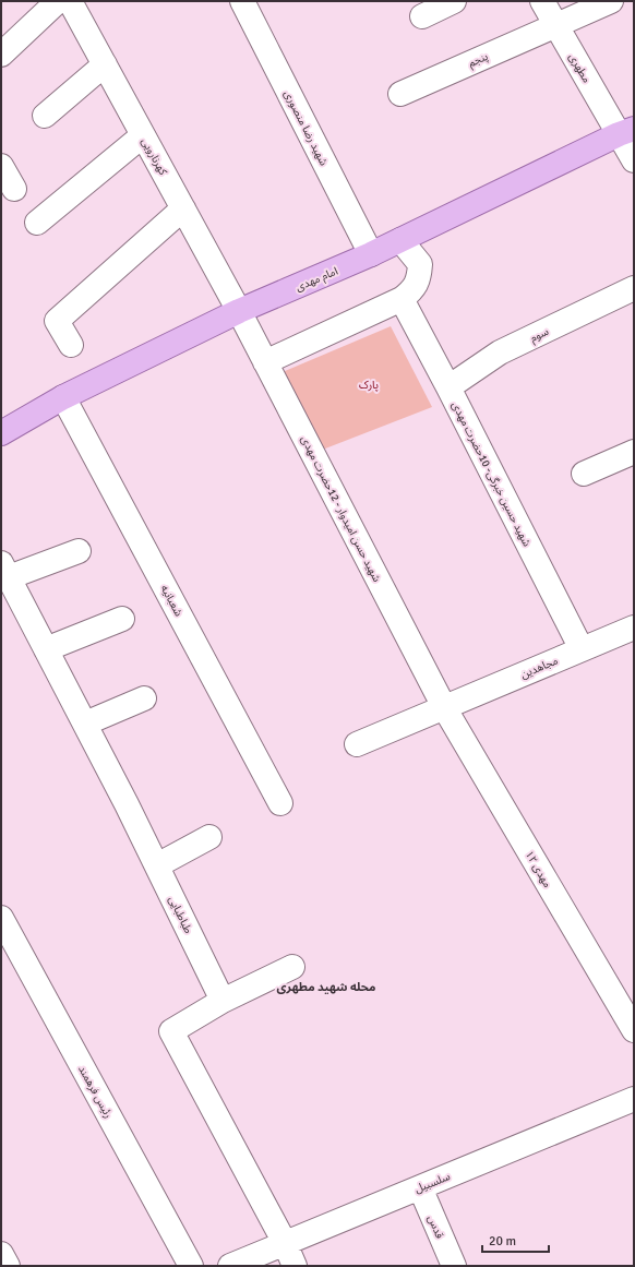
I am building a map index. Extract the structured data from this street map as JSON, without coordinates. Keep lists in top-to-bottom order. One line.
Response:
{"streets":{"main road":["امام مهدی"],"street":["پنجم","مطهری","شهید رضا منصوری","کهرنارویی","سوم","شهید حسین خبرگی- 10حضرت مهدی","شهید حسن امیدوار - 12حضرت مهدی","شعبانیه","مجاهدین","مهدی ۱۲","طباطبایی","رئیس فرهمند","سلسبیل","قدس"]},"crossings":[["پنجم","مطهری"],["مطهری","امام مهدی"],["شهید رضا منصوری","امام مهدی"],["کهرنارویی","امام مهدی"],["کهرنارویی","شهید حسن امیدوار - 12حضرت مهدی"],["امام مهدی","شهید حسن امیدوار - 12حضرت مهدی"],["امام مهدی","شعبانیه"],["سوم","شهید حسین خبرگی- 10حضرت مهدی"],["شهید حسین خبرگی- 10حضرت مهدی","مجاهدین"],["شهید حسن امیدوار - 12حضرت مهدی","مجاهدین"],["شهید حسن امیدوار - 12حضرت مهدی","مهدی ۱۲"],["مجاهدین","مهدی ۱۲"],["سلسبیل","قدس"]],"districts":["محله شهید مطهری"],"parks":["پارک"],"scale_bar":"20 m"}
